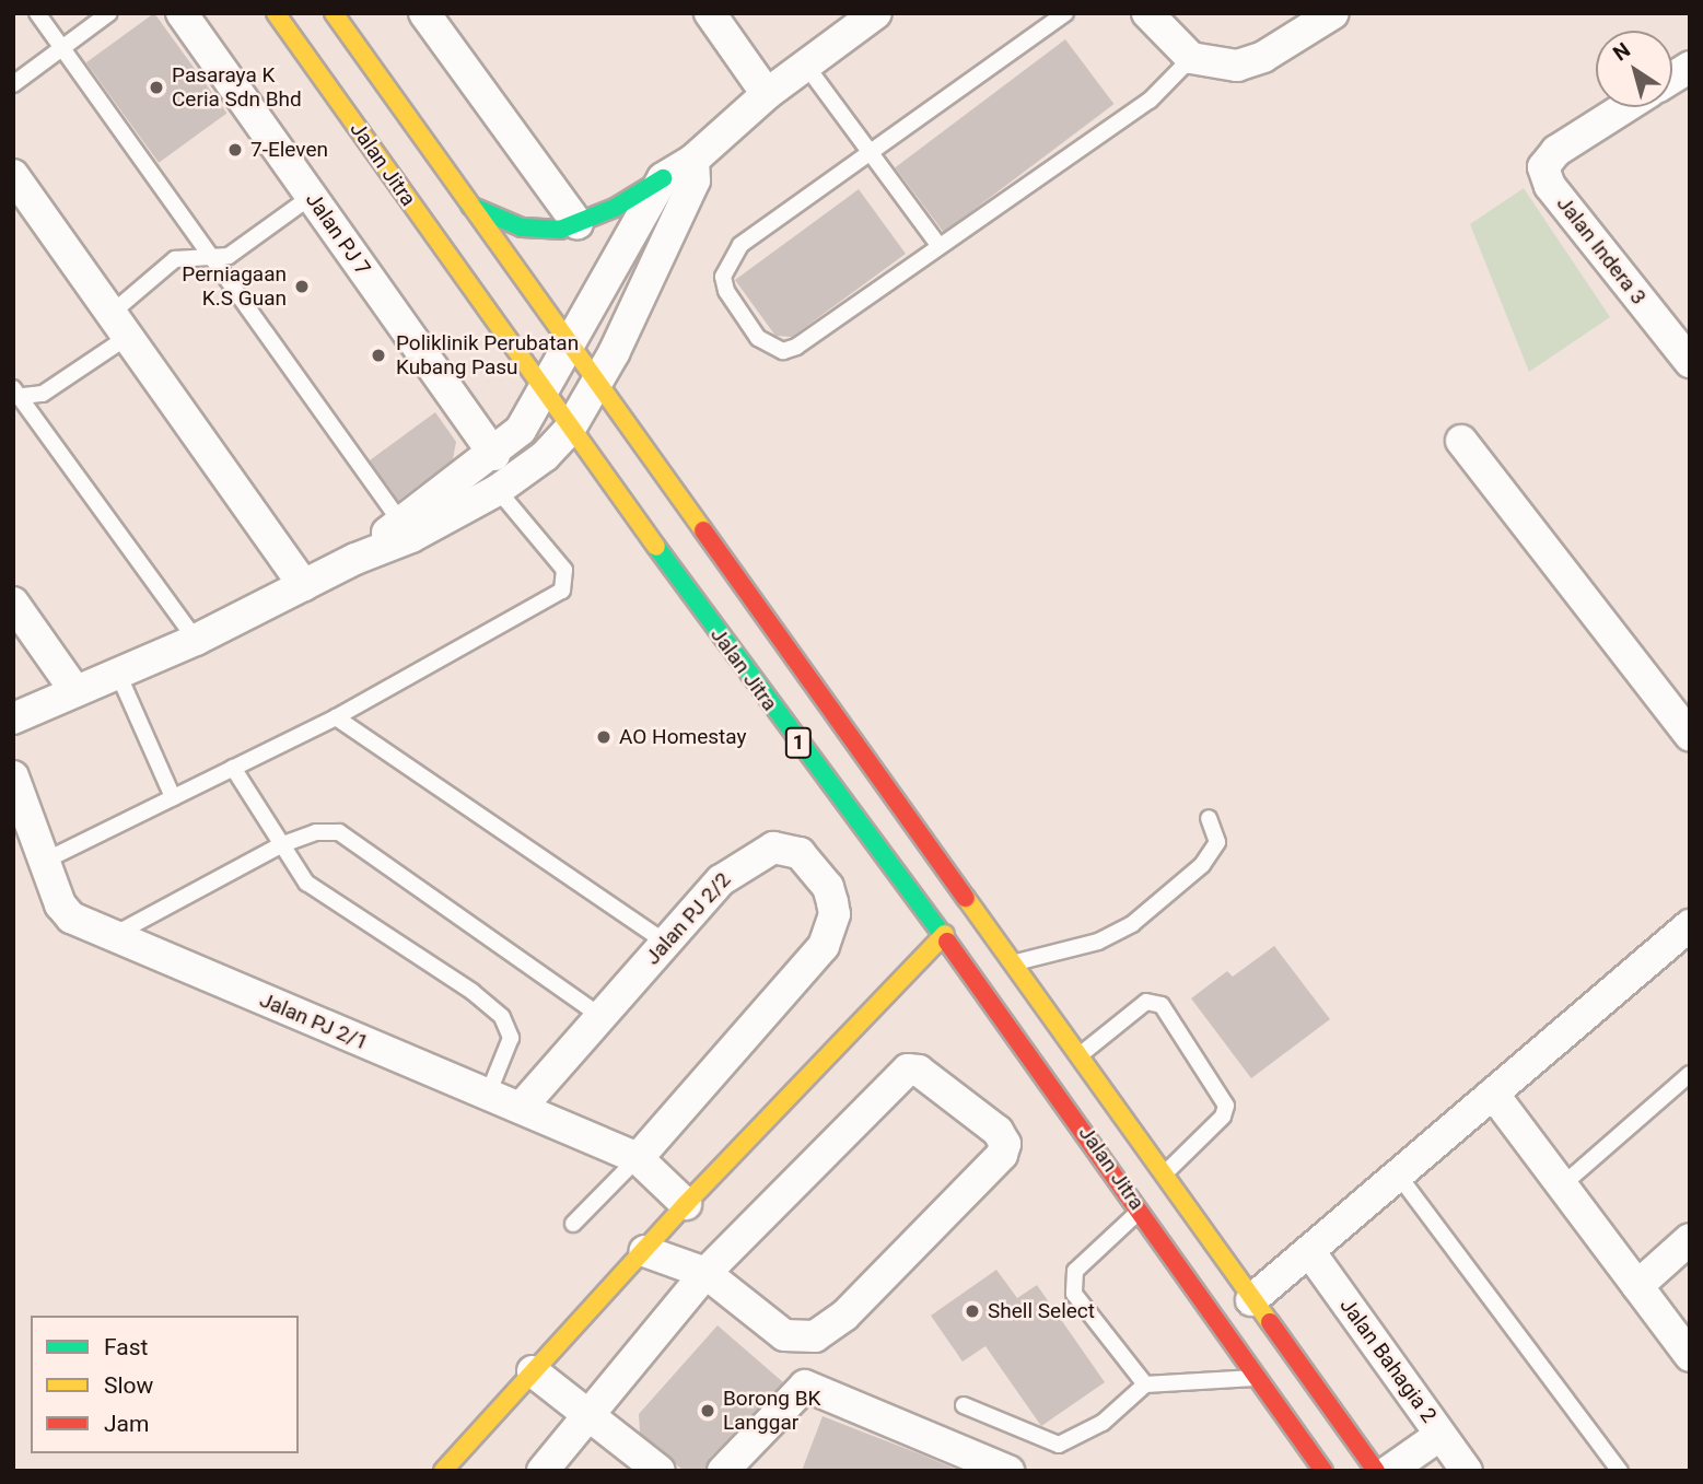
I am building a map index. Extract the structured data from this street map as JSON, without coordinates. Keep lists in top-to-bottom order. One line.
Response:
{"streets":{"main road":["Jalan Jitra","1"],"street":["Jalan PJ 7","Jalan Indera 3","Jalan PJ 2/2","Jalan PJ 2/1","Jalan Bahagia 2"]},"crossings":[["Jalan PJ 2/2","Jalan PJ 2/1"]],"places":["Pasaraya K Ceria Sdn Bhd","7-Eleven","Perniagaan K.S Guan","Poliklinik Perubatan Kubang Pasu","AO Homestay","Shell Select","Borong BK Langgar"],"legend":["Fast","Slow","Jam"],"north":"top left"}
